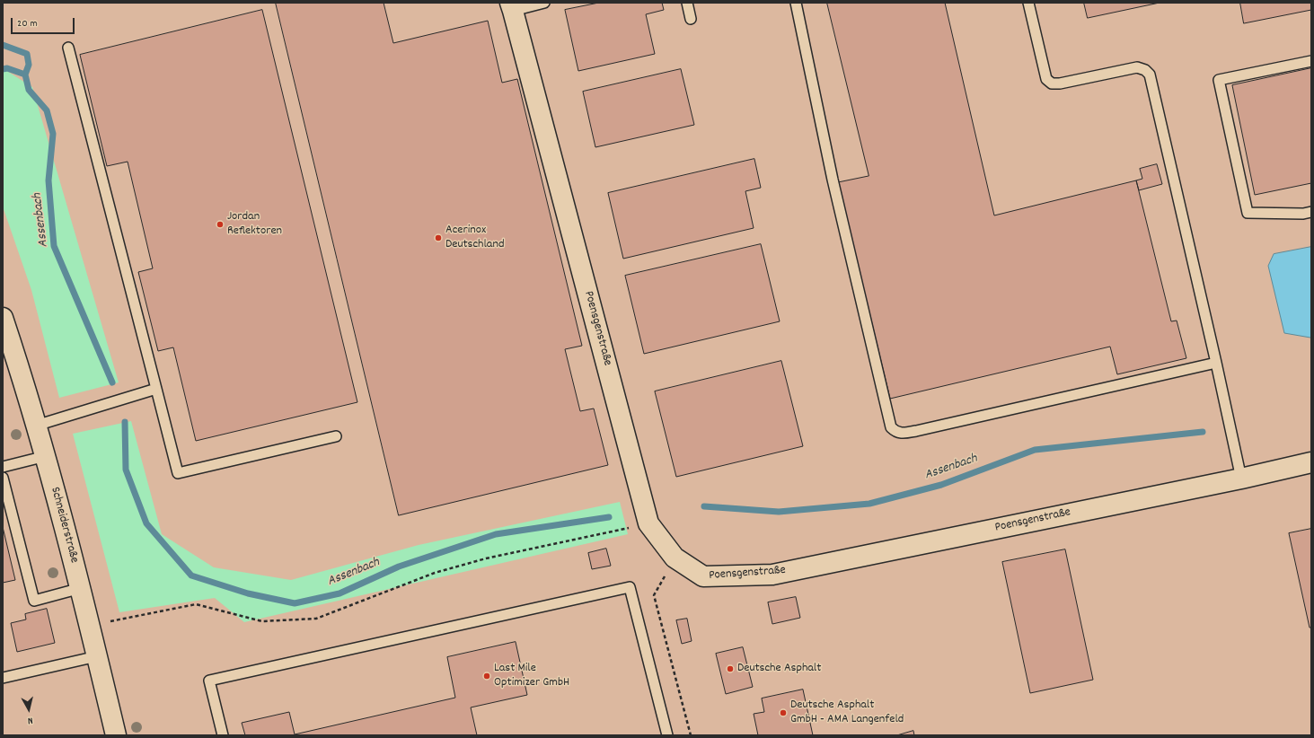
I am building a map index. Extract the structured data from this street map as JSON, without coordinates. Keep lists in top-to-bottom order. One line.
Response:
{"streets":{"street":["Poensgenstraße","Schneiderstraße"]},"water":["Assenbach"],"places":["Jordan Reflektoren","Acerinox Deutschland","Deutsche Asphalt","Last Mile Optimizer GmbH","Deutsche Asphalt GmbH - AMA Langenfeld"],"scale_bar":"20 m","north":"bottom"}
